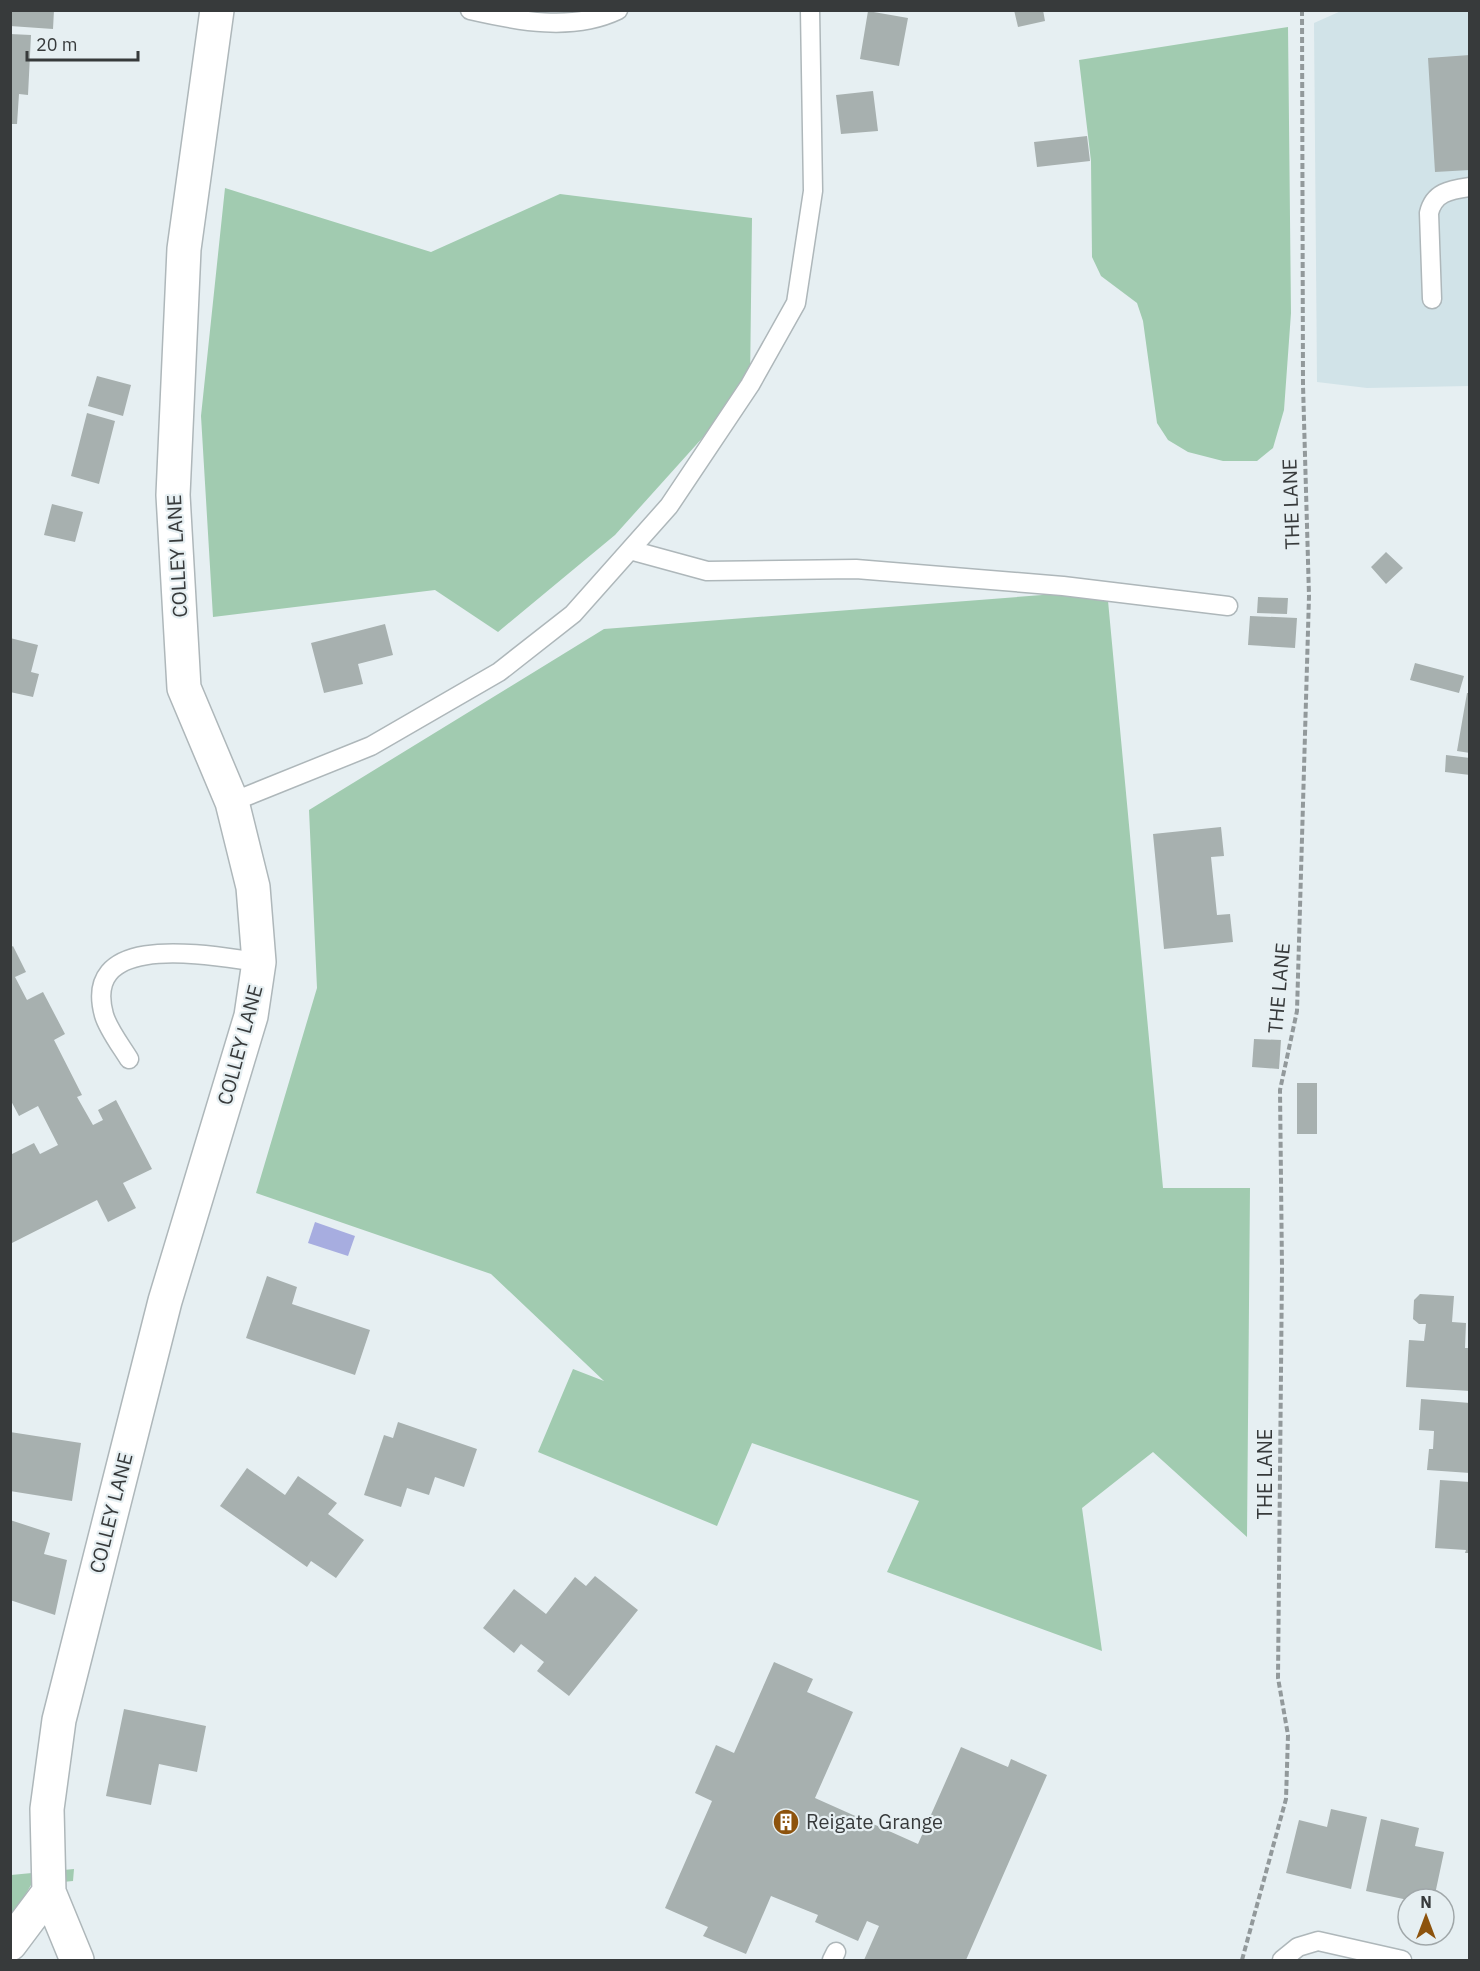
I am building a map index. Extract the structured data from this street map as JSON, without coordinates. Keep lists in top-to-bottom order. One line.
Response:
{"streets":{"street":["COLLEY LANE"],"path":["THE LANE"]},"places":{"building":["Reigate Grange"]},"scale_bar":"20 m","north":"top"}
